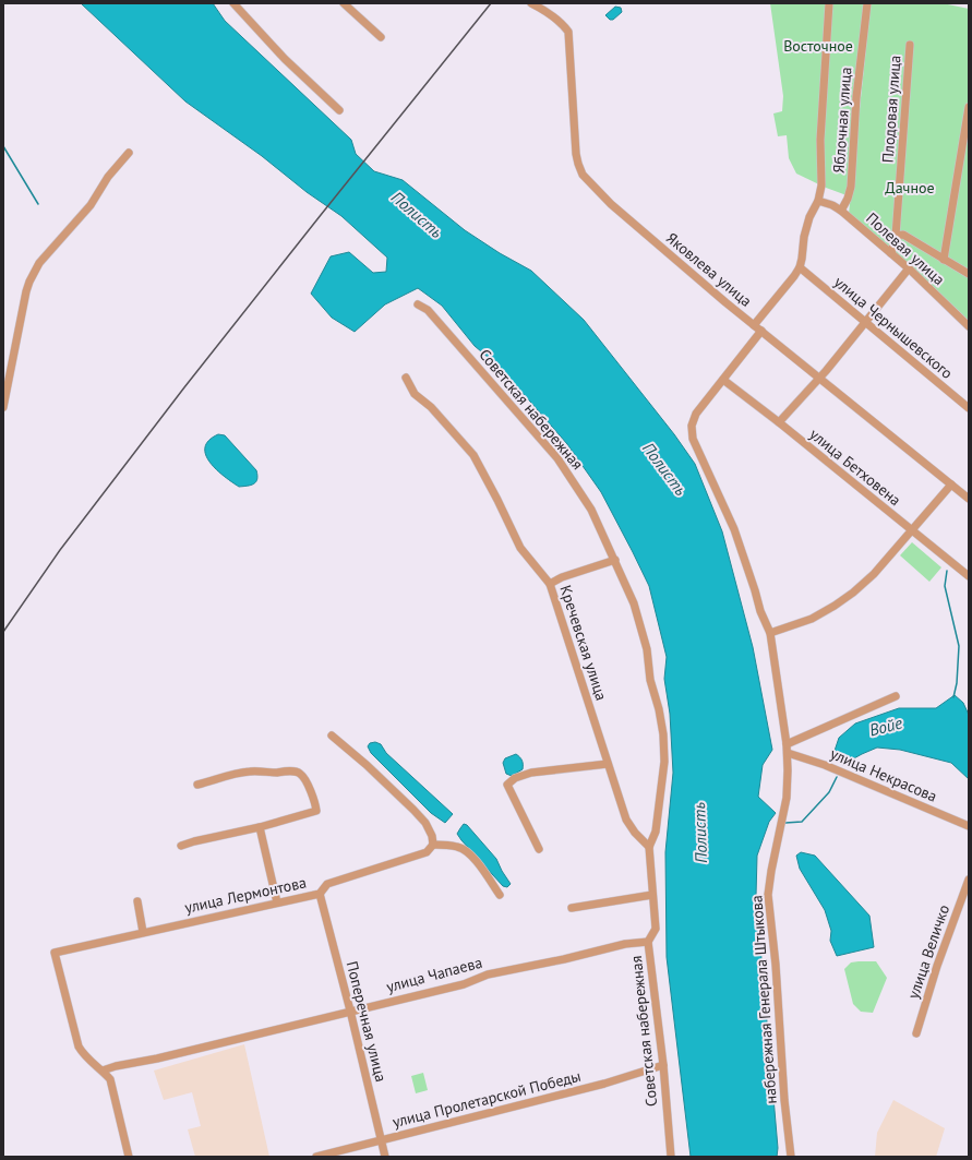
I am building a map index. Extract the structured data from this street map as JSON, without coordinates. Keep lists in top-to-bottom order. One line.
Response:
{"streets":{"street":["Плодовая улица","Яблочная улица","Полевая улица","Яковлева улица","улица Чернышевского","Советская набережная","улица Бетховена","Кречевская улица","улица Некрасова","улица Лермонтова","улица Величко","улица Чапаева","набережная Генерала Штыкова","Поперечная улица","улица Пролетарской Победы"]},"crossings":[["Плодовая улица","Полевая улица"],["Яблочная улица","Полевая улица"],["Яковлева улица","набережная Генерала Штыкова"],["Советская набережная","Кречевская улица"],["Советская набережная","улица Чапаева"],["Советская набережная","улица Пролетарской Победы"],["улица Бетховена","набережная Генерала Штыкова"],["улица Некрасова","набережная Генерала Штыкова"],["улица Лермонтова","улица Чапаева"],["улица Лермонтова","Поперечная улица"],["улица Чапаева","Поперечная улица"],["Поперечная улица","улица Пролетарской Победы"]],"water":["Полисть","Войе"],"parks":["Восточное","Дачное"]}
